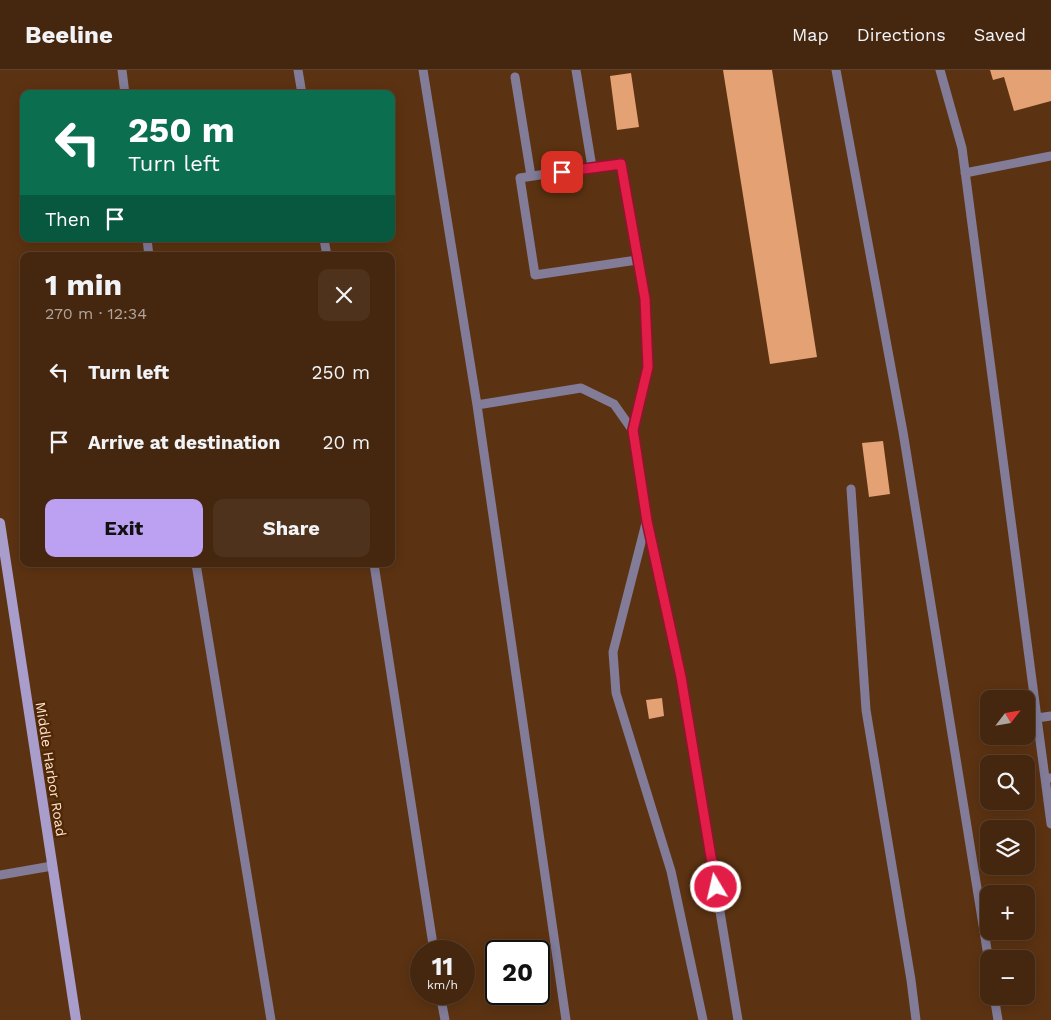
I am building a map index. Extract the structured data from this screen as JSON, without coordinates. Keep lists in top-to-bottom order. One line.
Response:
{"streets":{"main road":["Middle Harbor Road"]},"north":"top right","page":{"header":"Beeline","nav":["Map","Directions","Saved"],"turn":["250 m","Turn left"],"then":"Then","heading":["1 min","270 m · 12:34"],"list":[{"name":"Turn left","value":"250 m"},{"name":"Arrive at destination","value":"20 m"}],"buttons":["Exit","Share"],"map_buttons":["+","−"],"speed":"11 km/h","limit":"20"}}
